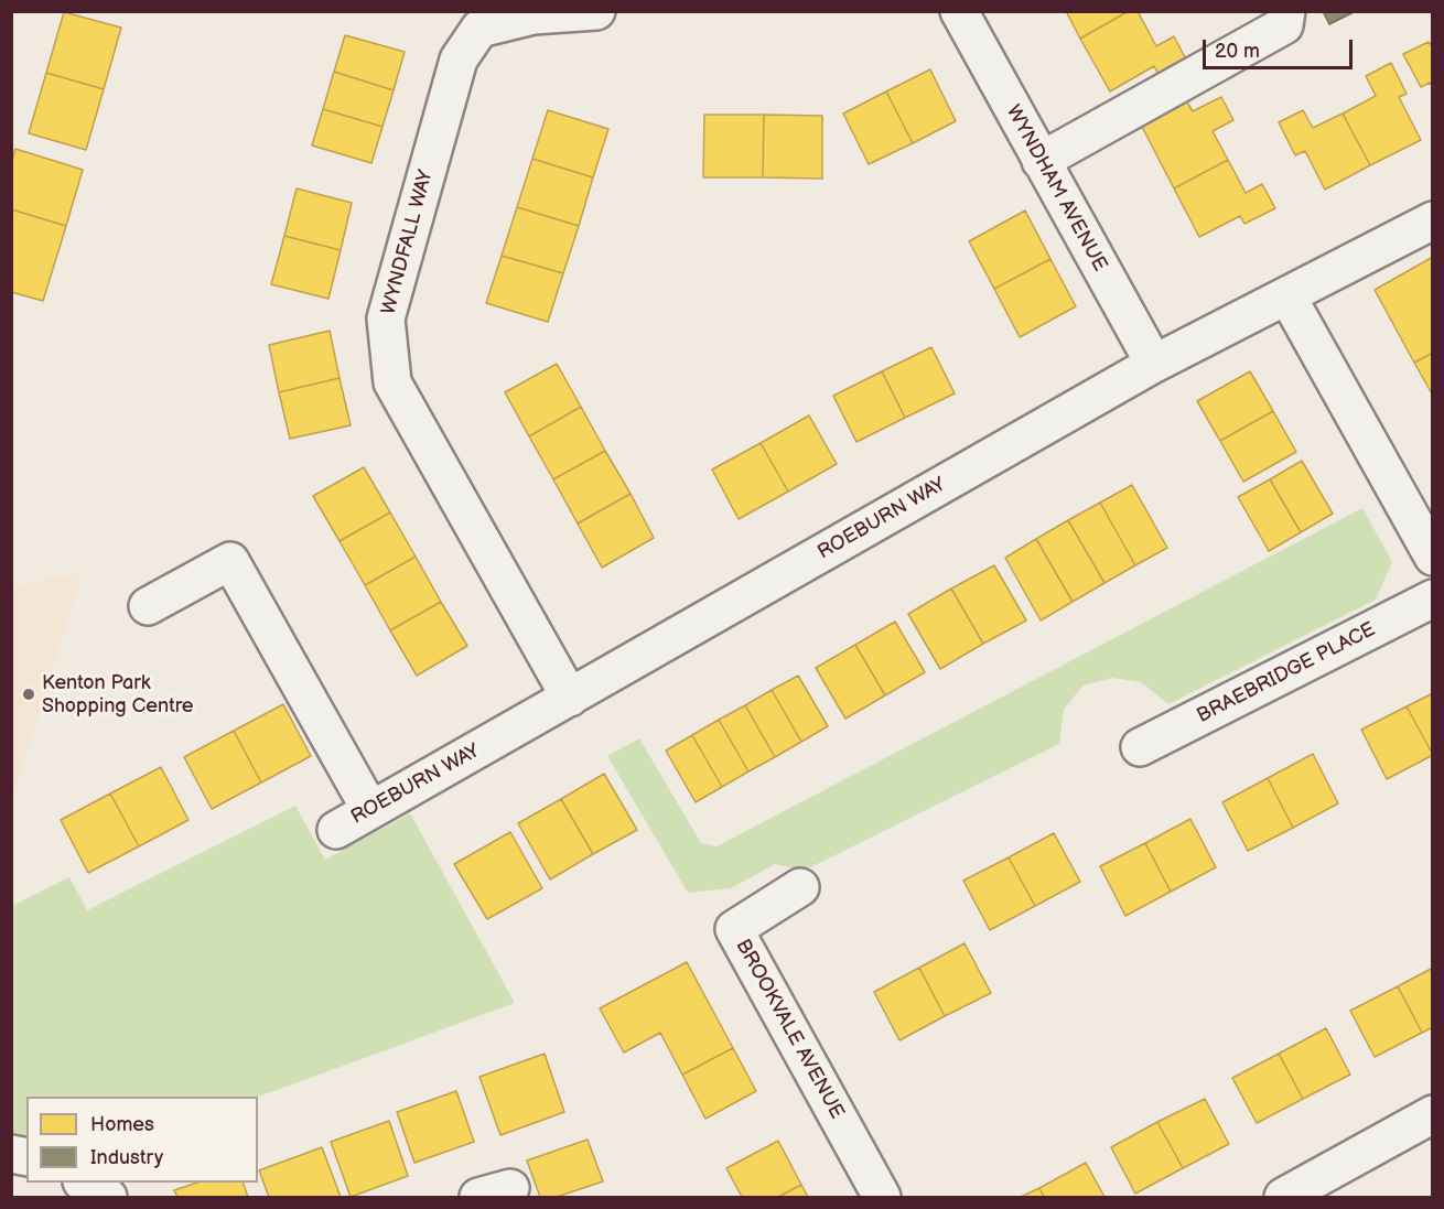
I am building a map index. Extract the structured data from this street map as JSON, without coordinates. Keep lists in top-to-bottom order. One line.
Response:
{"streets":{"street":["WYNDHAM AVENUE","WYNDFALL WAY","ROEBURN WAY","BRAEBRIDGE PLACE","BROOKVALE AVENUE"]},"crossings":[["WYNDHAM AVENUE","ROEBURN WAY"],["WYNDFALL WAY","ROEBURN WAY"]],"places":["Kenton Park Shopping Centre"],"legend":["Homes","Industry"],"scale_bar":"20 m"}
